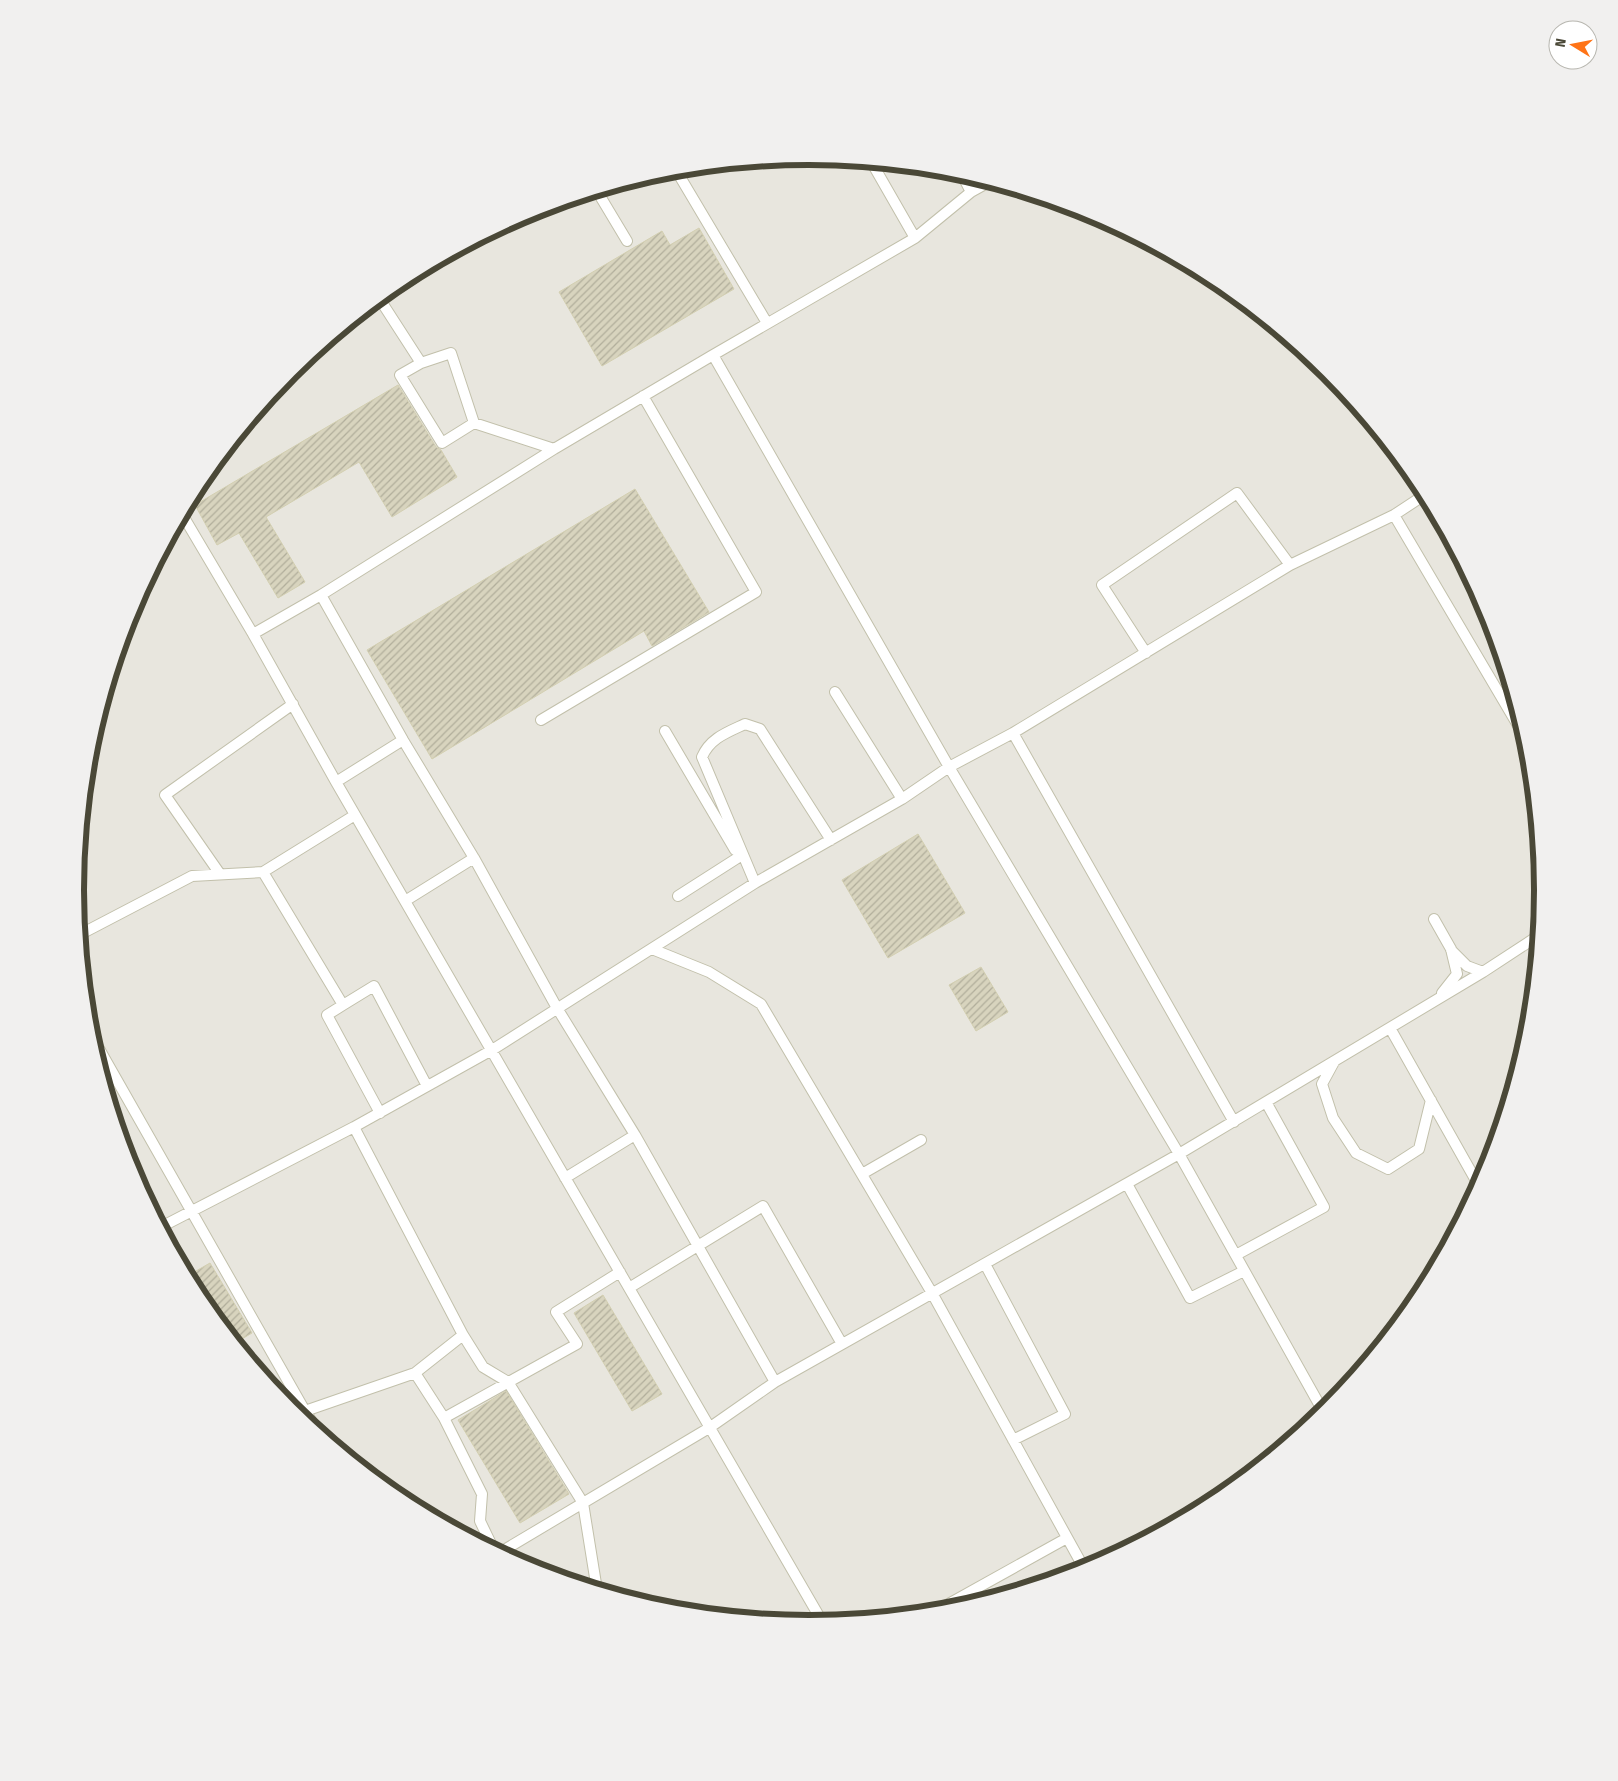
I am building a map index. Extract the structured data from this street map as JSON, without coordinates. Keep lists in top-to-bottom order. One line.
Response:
{"north":"left"}
